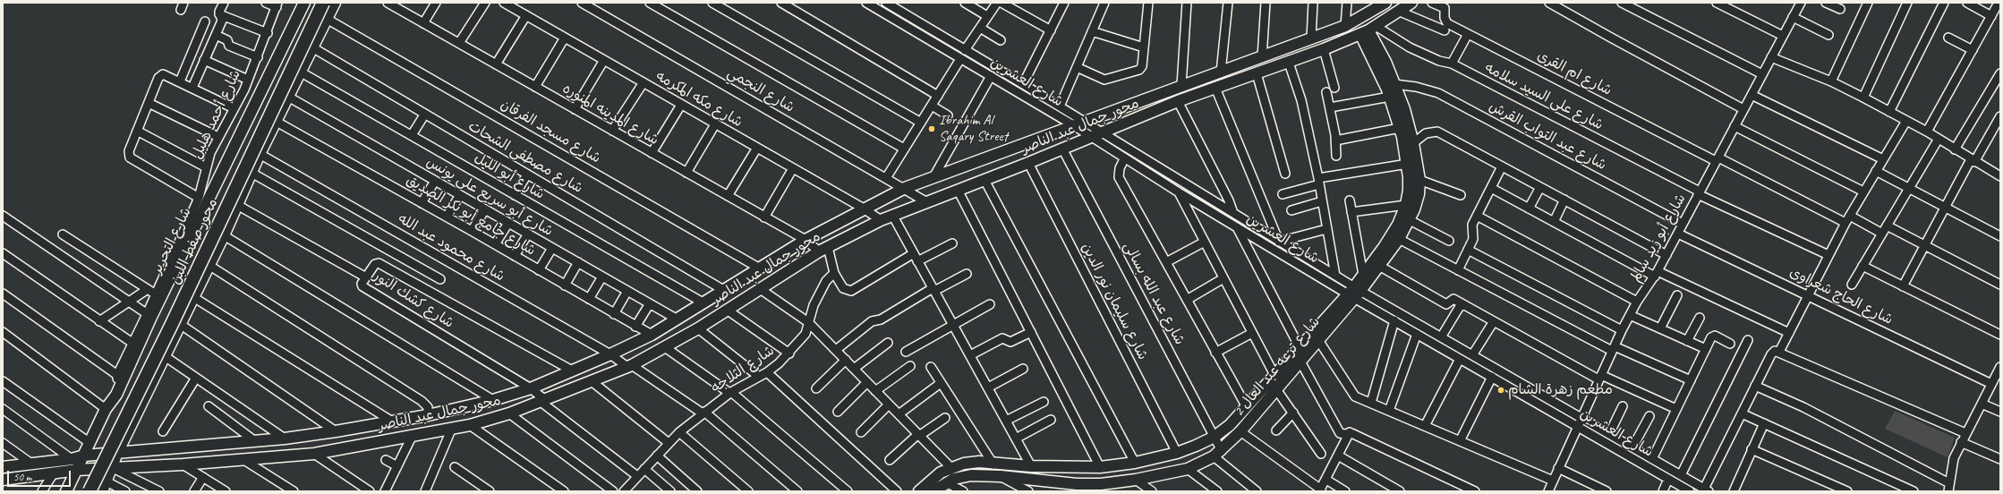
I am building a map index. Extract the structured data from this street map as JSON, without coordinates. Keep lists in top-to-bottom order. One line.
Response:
{"streets":{"main road":["محور صفط اللبن"],"street":["شارع ام القرى","شارع العشرين","شارع النجمي","شارع على السيد سلامه","شارع مكه المكرمه","شارع أحمد هليل","شارع المدينه المنوره","محور جمال عبد الناصر","شارع مسجد الفرقان","شارع عبد التواب القرش","شارع مصطفى الشحات","شارع أبو الليل","شارع أبو سريع على يونس","شارع جامع أبو بكر الصديق","شارع أبو زيد سالم","شارع التحرير","شارع محمود عبد الله","شارع عبد الله بسالى","شارع الحاج شعراوى","شارع كشك النور","شارع سليمان نور الدين","شارع ترعه عبد العال 2","شارع الثلاجه"]},"crossings":[["شارع ام القرى","شارع أبو زيد سالم"],["شارع العشرين","محور جمال عبد الناصر"],["شارع العشرين","شارع أبو زيد سالم"],["شارع العشرين","شارع ترعه عبد العال 2"],["شارع النجمي","محور جمال عبد الناصر"],["شارع على السيد سلامه","محور جمال عبد الناصر"],["شارع على السيد سلامه","شارع أبو زيد سالم"],["شارع على السيد سلامه","شارع ترعه عبد العال 2"],["شارع مكه المكرمه","محور جمال عبد الناصر"],["شارع أحمد هليل","شارع التحرير"],["شارع المدينه المنوره","محور جمال عبد الناصر"],["محور جمال عبد الناصر","شارع مسجد الفرقان"],["محور جمال عبد الناصر","شارع مصطفى الشحات"],["محور جمال عبد الناصر","شارع أبو الليل"],["محور جمال عبد الناصر","شارع أبو سريع على يونس"],["محور جمال عبد الناصر","شارع جامع أبو بكر الصديق"],["محور جمال عبد الناصر","شارع التحرير"],["محور جمال عبد الناصر","شارع محمود عبد الله"],["محور جمال عبد الناصر","شارع عبد الله بسالى"],["محور جمال عبد الناصر","شارع كشك النور"],["محور جمال عبد الناصر","شارع سليمان نور الدين"],["محور جمال عبد الناصر","شارع ترعه عبد العال 2"],["شارع عبد التواب القرش","شارع أبو زيد سالم"],["شارع عبد التواب القرش","شارع ترعه عبد العال 2"],["شارع أبو زيد سالم","شارع الحاج شعراوى"],["شارع محمود عبد الله","شارع الثلاجه"],["شارع عبد الله بسالى","شارع ترعه عبد العال 2"],["شارع كشك النور","شارع الثلاجه"],["شارع سليمان نور الدين","شارع ترعه عبد العال 2"]],"places":["Ibrahim Al Saqary Street","مطعم زهرة الشام"],"scale_bar":"50 m"}
